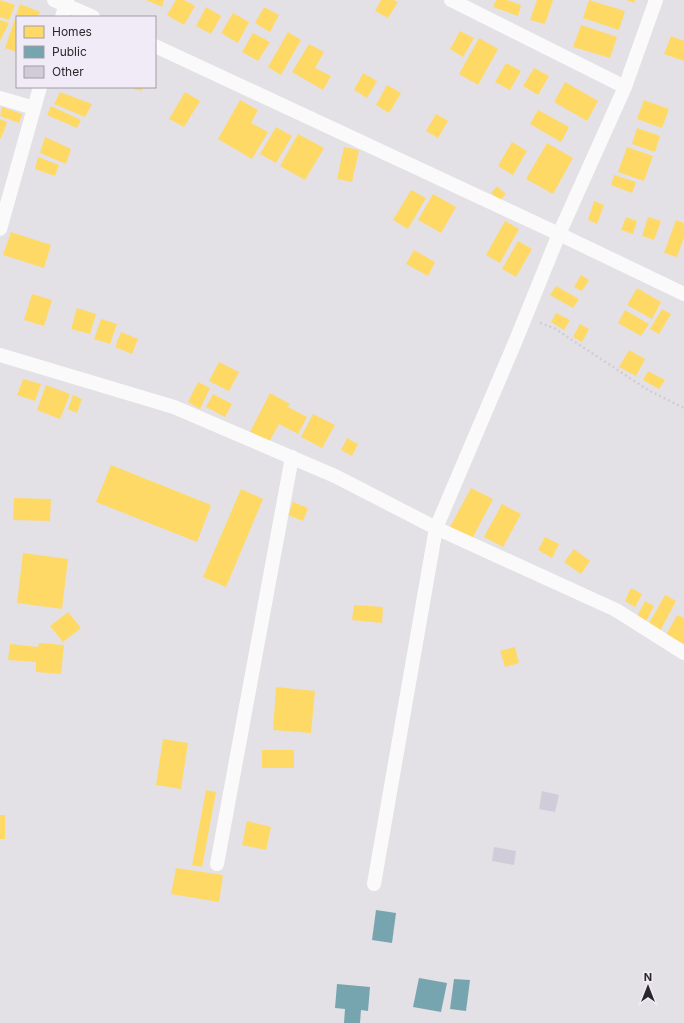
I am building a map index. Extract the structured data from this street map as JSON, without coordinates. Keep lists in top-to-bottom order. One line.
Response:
{"legend":["Homes","Public","Other"],"north":"top"}
